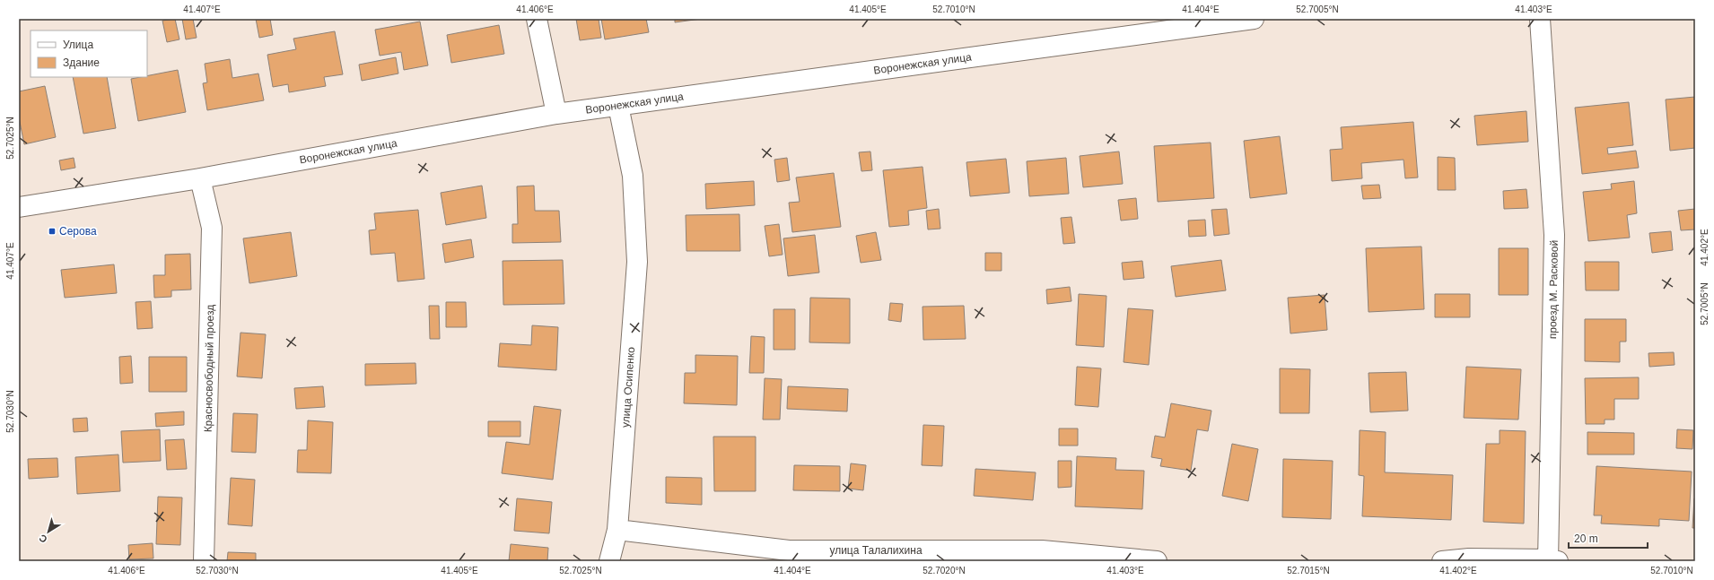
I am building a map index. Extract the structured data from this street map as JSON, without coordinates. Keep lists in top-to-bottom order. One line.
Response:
{"streets":{"street":["Воронежская улица","проезд М. Расковой","Красносвободный проезд","улица Осипенко","улица Талалихина"]},"crossings":[["Воронежская улица","Красносвободный проезд"],["Воронежская улица","улица Осипенко"],["улица Осипенко","улица Талалихина"]],"places":{"transit":["Серова"]},"legend":["Улица","Здание"],"scale_bar":"20 m","north":"bottom left","coordinates":["41.407°E","41.406°E","41.405°E","52.7010°N","41.404°E","52.7005°N","41.403°E","52.7025°N","41.402°E","52.7030°N","52.7020°N","52.7015°N"]}
